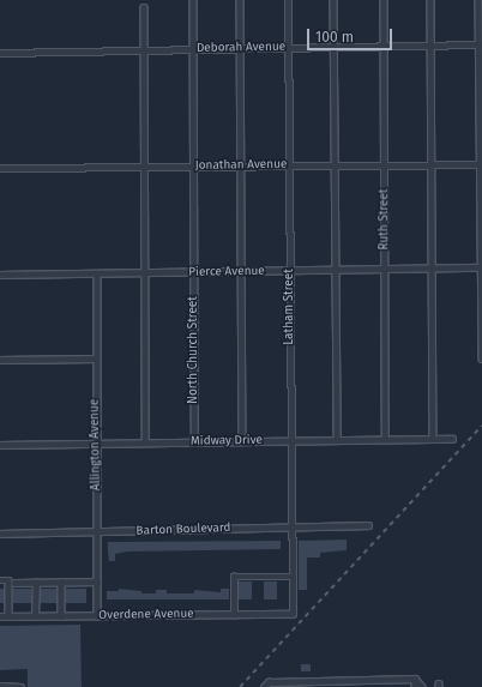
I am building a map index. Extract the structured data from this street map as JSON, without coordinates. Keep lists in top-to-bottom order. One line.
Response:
{"streets":{"street":["Deborah Avenue","Jonathan Avenue","Ruth Street","Pierce Avenue","Latham Street","North Church Street","Midway Drive","Allington Avenue","Barton Boulevard","Overdene Avenue"]},"crossings":[["Deborah Avenue","Ruth Street"],["Deborah Avenue","Latham Street"],["Deborah Avenue","North Church Street"],["Jonathan Avenue","Ruth Street"],["Jonathan Avenue","Latham Street"],["Jonathan Avenue","North Church Street"],["Ruth Street","Pierce Avenue"],["Ruth Street","Midway Drive"],["Pierce Avenue","Latham Street"],["Pierce Avenue","North Church Street"],["Pierce Avenue","Allington Avenue"],["Latham Street","Midway Drive"],["Latham Street","Barton Boulevard"],["Latham Street","Overdene Avenue"],["North Church Street","Midway Drive"],["Midway Drive","Allington Avenue"],["Allington Avenue","Barton Boulevard"],["Allington Avenue","Overdene Avenue"]],"scale_bar":"100 m"}
